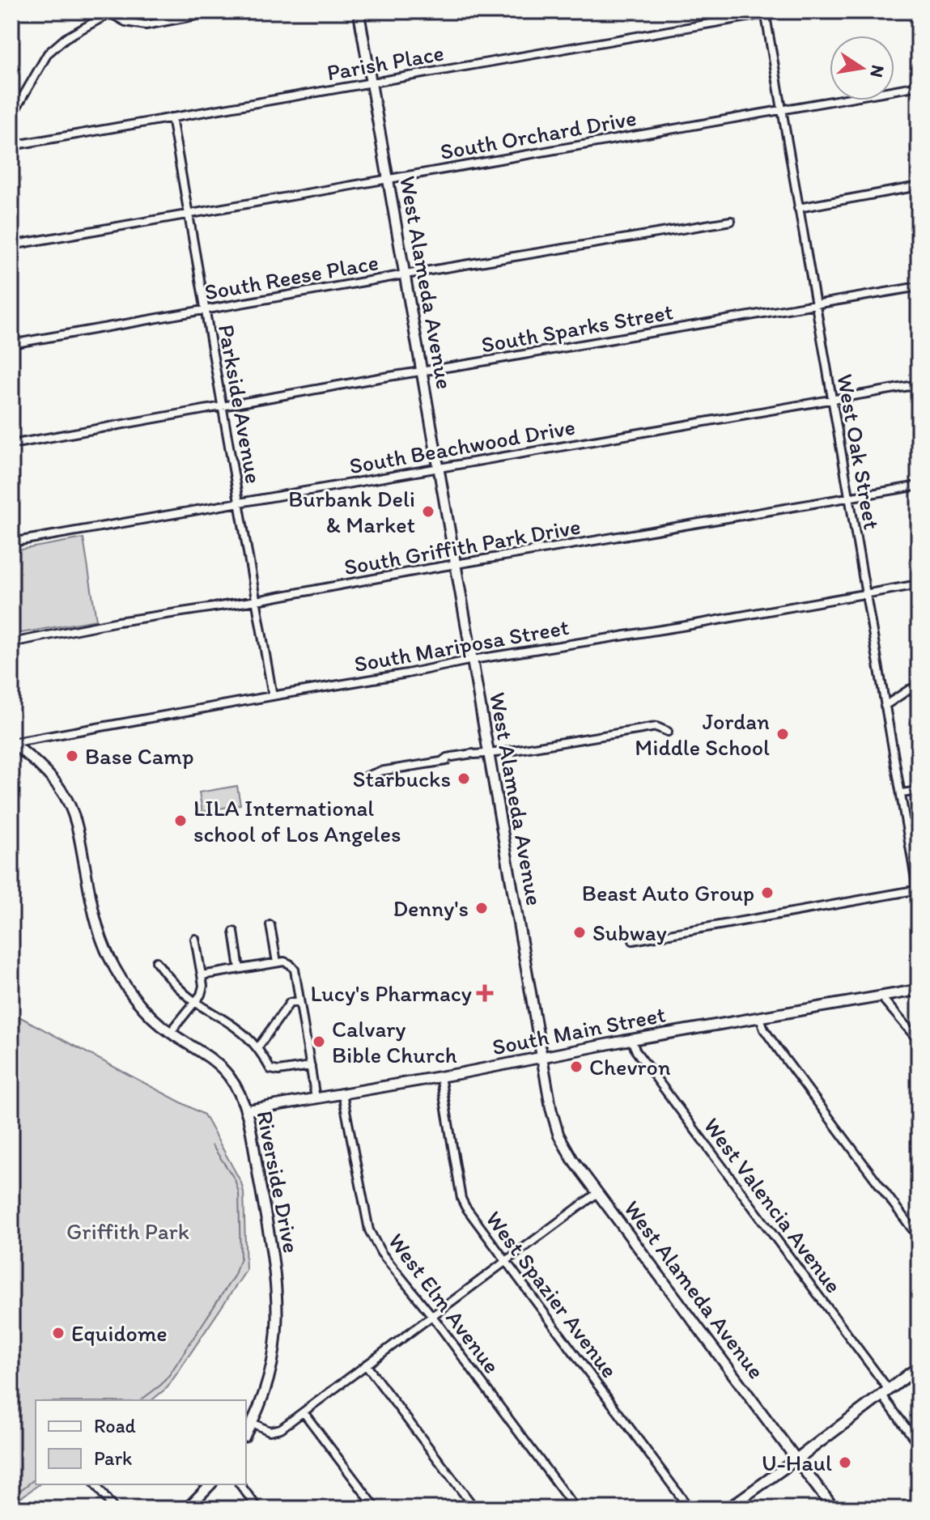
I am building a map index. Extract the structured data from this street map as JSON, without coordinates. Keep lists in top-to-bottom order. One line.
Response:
{"streets":{"main road":["West Alameda Avenue","South Main Street","Riverside Drive"],"street":["Parish Place","South Orchard Drive","South Reese Place","South Sparks Street","Parkside Avenue","South Beachwood Drive","West Oak Street","South Griffith Park Drive","South Mariposa Street","West Valencia Avenue","West Spazier Avenue","West Elm Avenue"]},"crossings":[["Parish Place","West Alameda Avenue"],["Parish Place","Parkside Avenue"],["Parish Place","West Oak Street"],["South Orchard Drive","West Alameda Avenue"],["South Orchard Drive","Parkside Avenue"],["South Orchard Drive","West Oak Street"],["South Reese Place","West Alameda Avenue"],["South Reese Place","Parkside Avenue"],["West Alameda Avenue","South Sparks Street"],["West Alameda Avenue","South Beachwood Drive"],["West Alameda Avenue","South Griffith Park Drive"],["West Alameda Avenue","South Mariposa Street"],["West Alameda Avenue","South Main Street"],["South Sparks Street","Parkside Avenue"],["South Sparks Street","West Oak Street"],["Parkside Avenue","South Beachwood Drive"],["Parkside Avenue","South Griffith Park Drive"],["Parkside Avenue","South Mariposa Street"],["South Beachwood Drive","West Oak Street"],["West Oak Street","South Griffith Park Drive"],["West Oak Street","South Mariposa Street"],["South Mariposa Street","Riverside Drive"],["South Main Street","Riverside Drive"],["South Main Street","West Valencia Avenue"],["South Main Street","West Spazier Avenue"],["South Main Street","West Elm Avenue"]],"parks":["Griffith Park"],"places":{"other":["Burbank Deli & Market","Jordan Middle School","Base Camp","Starbucks","LILA International school of Los Angeles","Beast Auto Group","Denny's","Subway","Calvary Bible Church","Chevron","Equidome","U-Haul"],"health":["Lucy's Pharmacy"]},"legend":["Road","Park"],"north":"right"}
